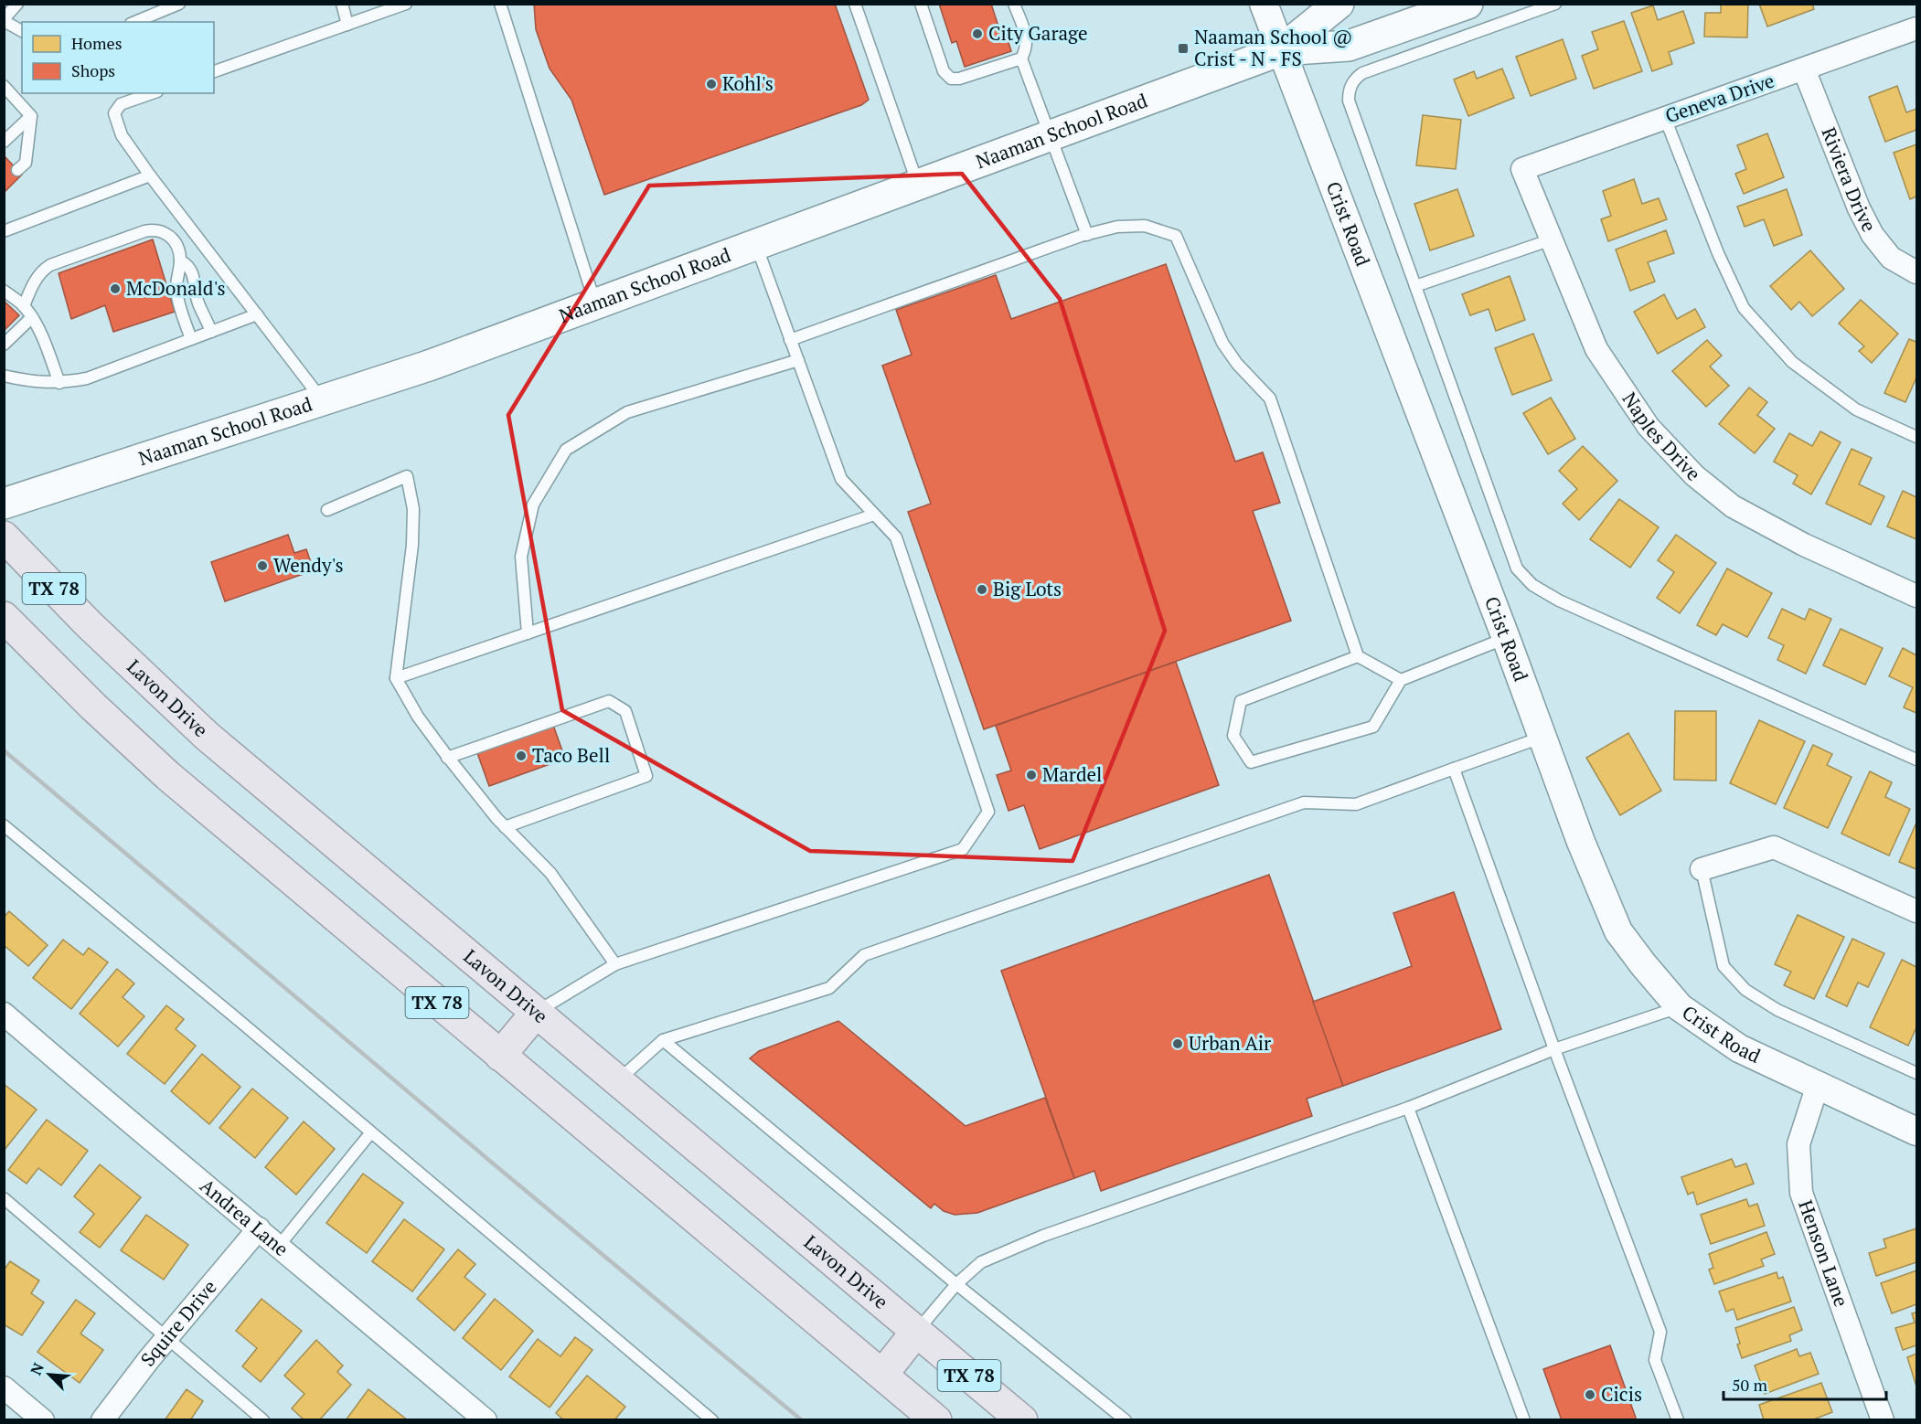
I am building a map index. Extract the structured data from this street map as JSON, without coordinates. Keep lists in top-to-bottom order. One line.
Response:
{"streets":{"main road":["Naaman School Road","TX 78","Lavon Drive"],"street":["Geneva Drive","Riviera Drive","Crist Road","Naples Drive","Andrea Lane","Henson Lane","Squire Drive"]},"crossings":[["Geneva Drive","Riviera Drive"],["Geneva Drive","Naples Drive"],["Naaman School Road","Crist Road"],["Crist Road","Henson Lane"],["Andrea Lane","Squire Drive"]],"places":{"other":["City Garage","Kohl's","McDonald's","Wendy's","Big Lots","Taco Bell","Mardel","Urban Air","Cicis"],"transit":["Naaman School @ Crist - N - FS"]},"legend":["Homes","Shops"],"scale_bar":"50 m","north":"top left"}
